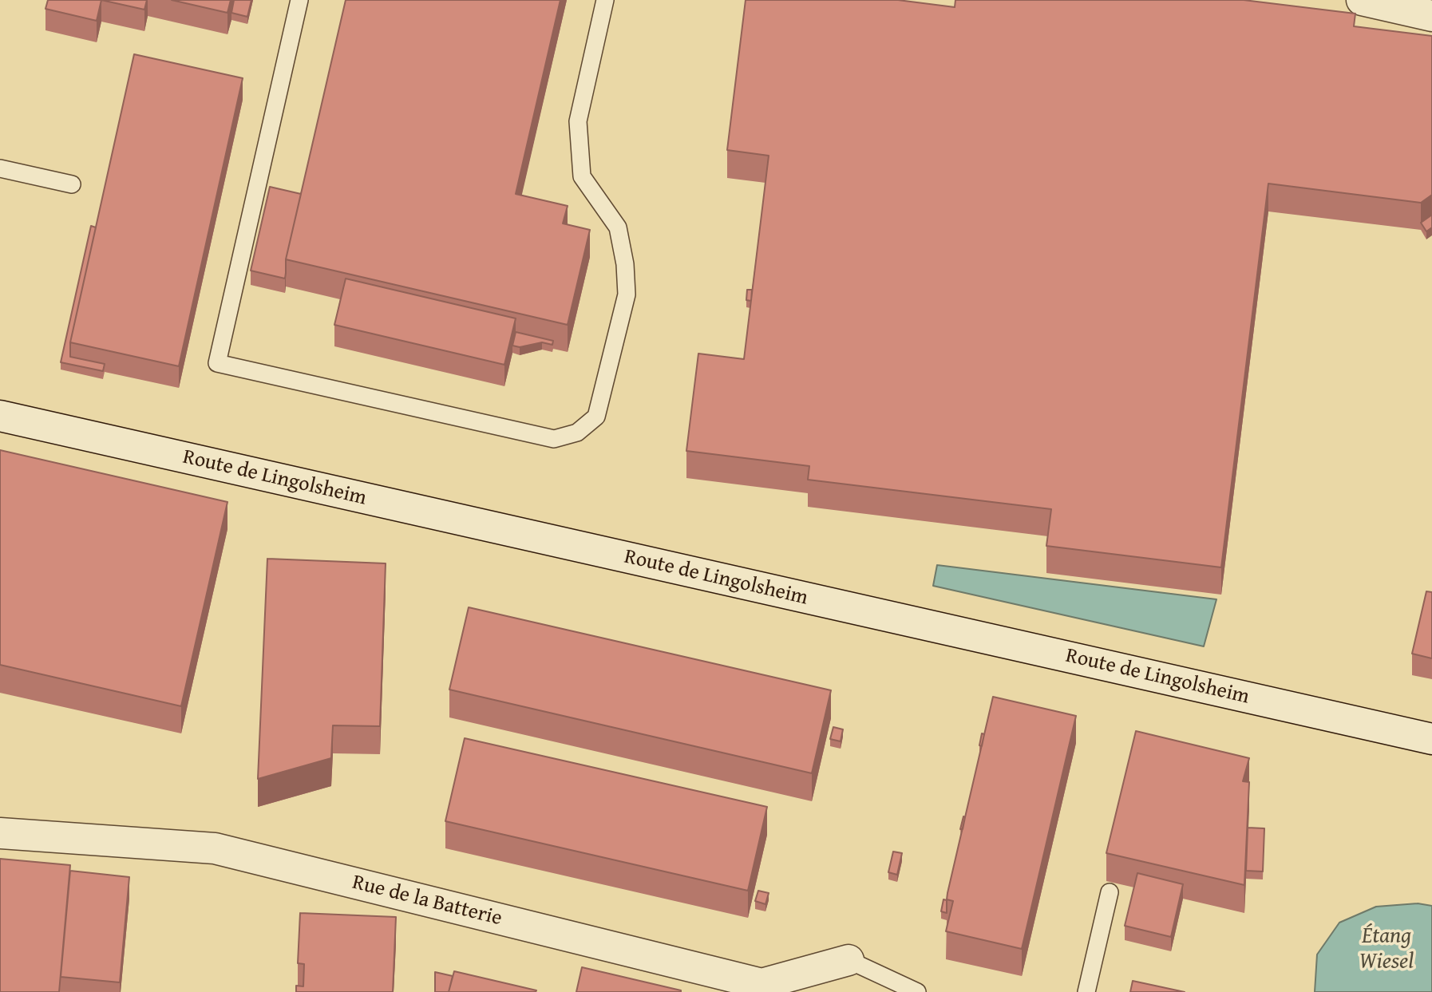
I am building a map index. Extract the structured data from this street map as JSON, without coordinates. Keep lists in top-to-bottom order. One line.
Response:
{"streets":{"main road":["Route de Lingolsheim","Rue de la Batterie"]},"water":["Étang Wiesel"]}
